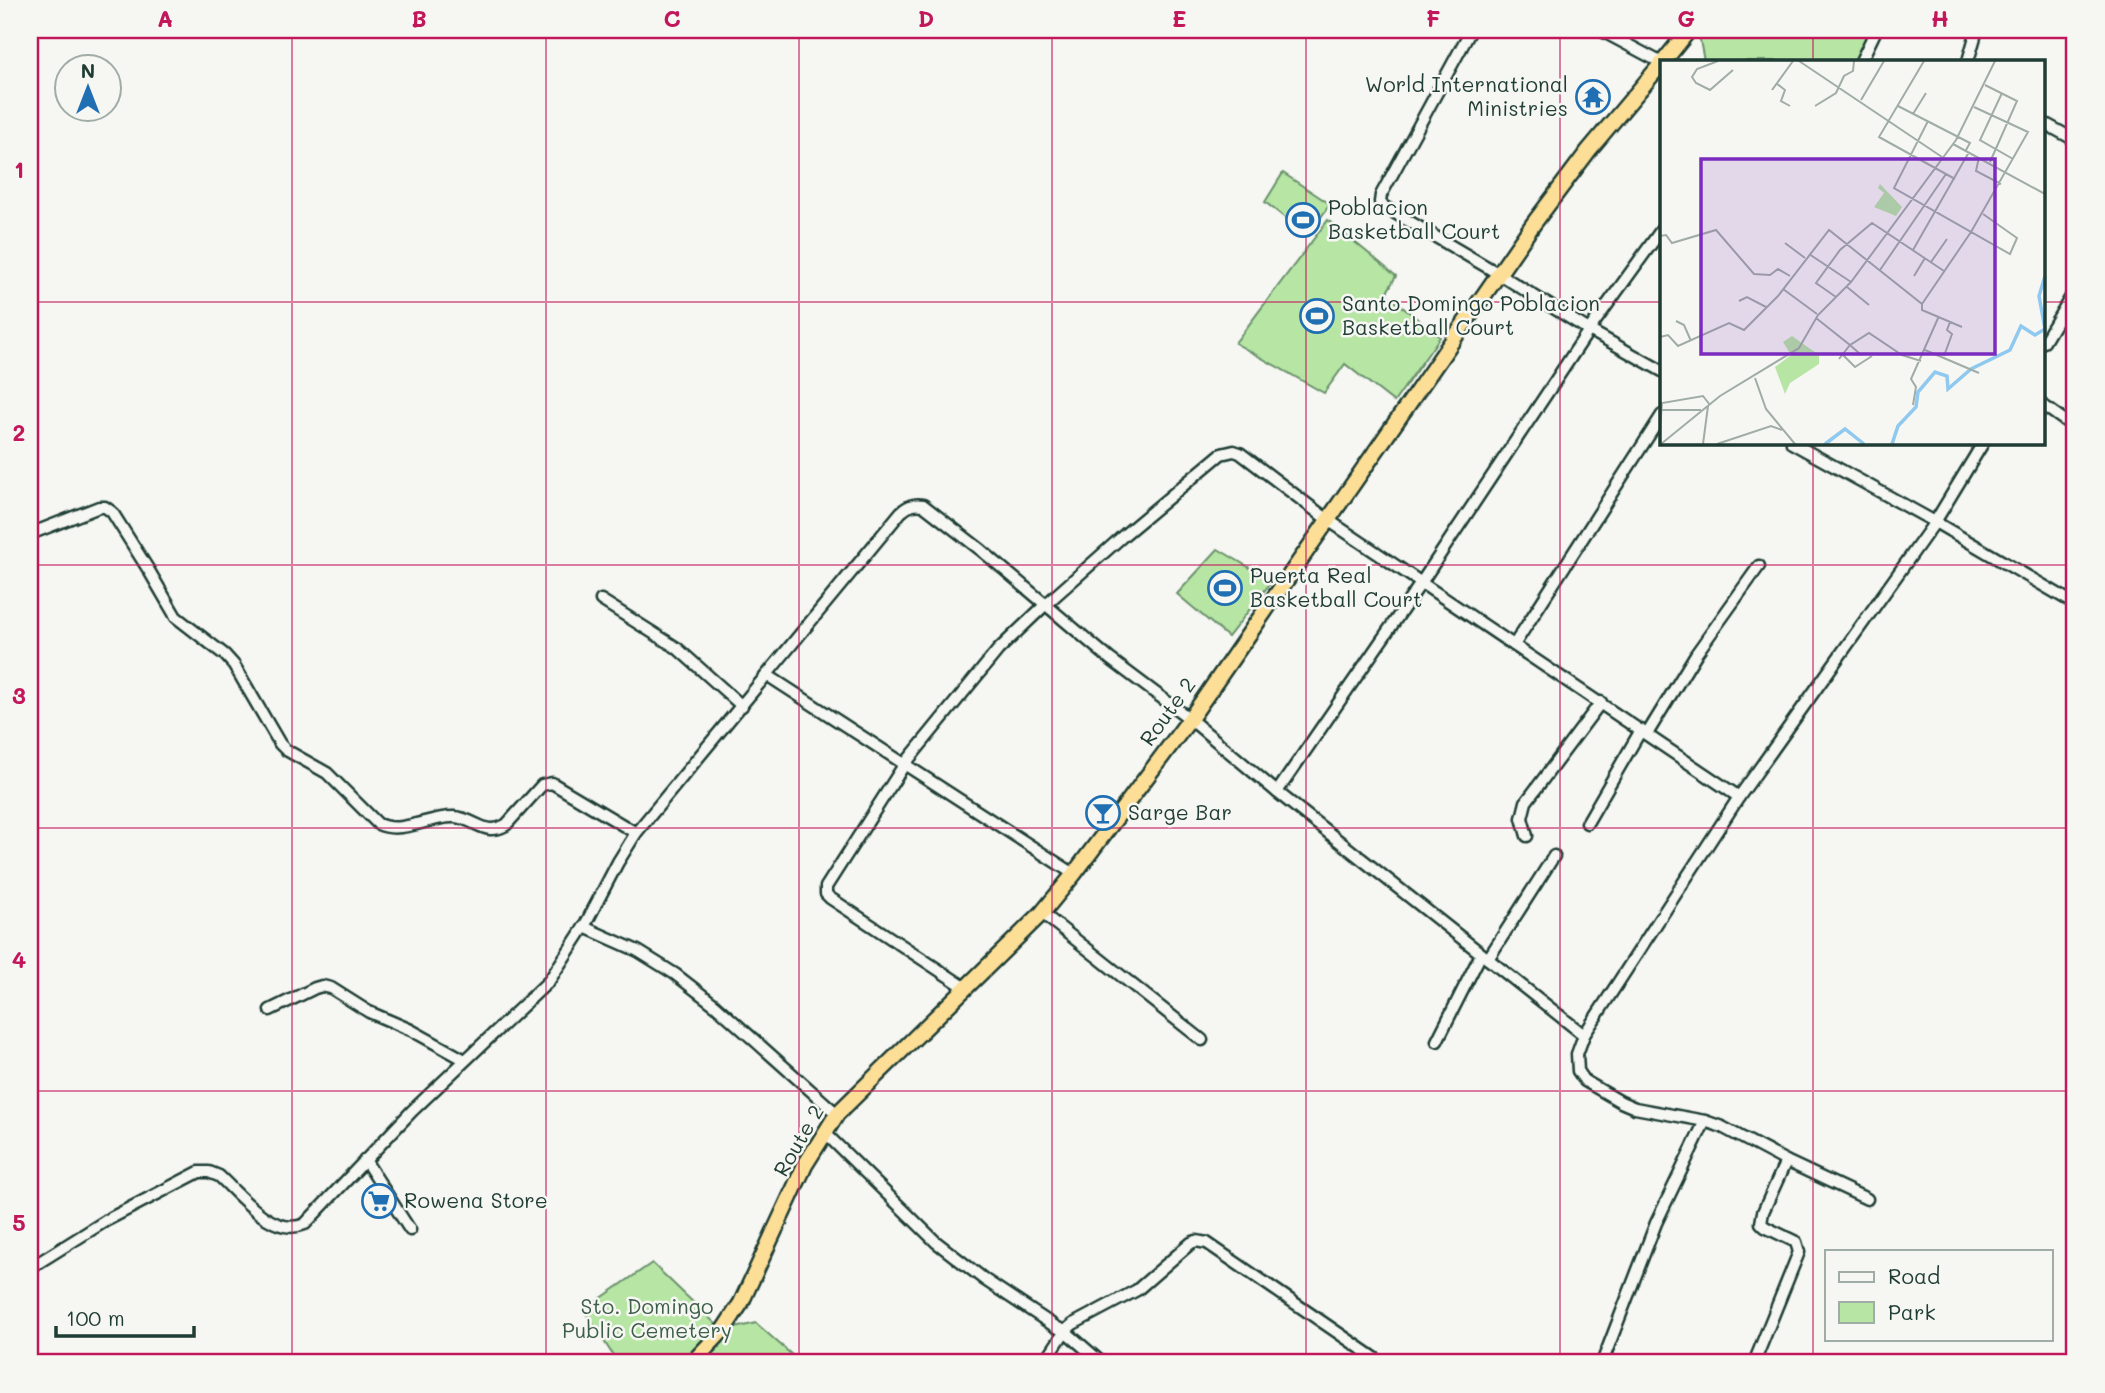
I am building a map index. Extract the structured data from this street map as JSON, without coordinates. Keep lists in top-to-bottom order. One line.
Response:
{"streets":{"highway":["Route 2"]},"parks":["Sto. Domingo Public Cemetery"],"places":{"temple":["World International Ministries"],"sports":["Poblacion Basketball Court","Santo Domingo Poblacion Basketball Court","Puerta Real Basketball Court"],"bar":["Sarge Bar"],"supermarket":["Rowena Store"]},"legend":["Road","Park"],"scale_bar":"100 m","north":"top","grid":{"columns":["A","B","C","D","E","F","G","H"],"rows":["1","2","3","4","5"]}}
